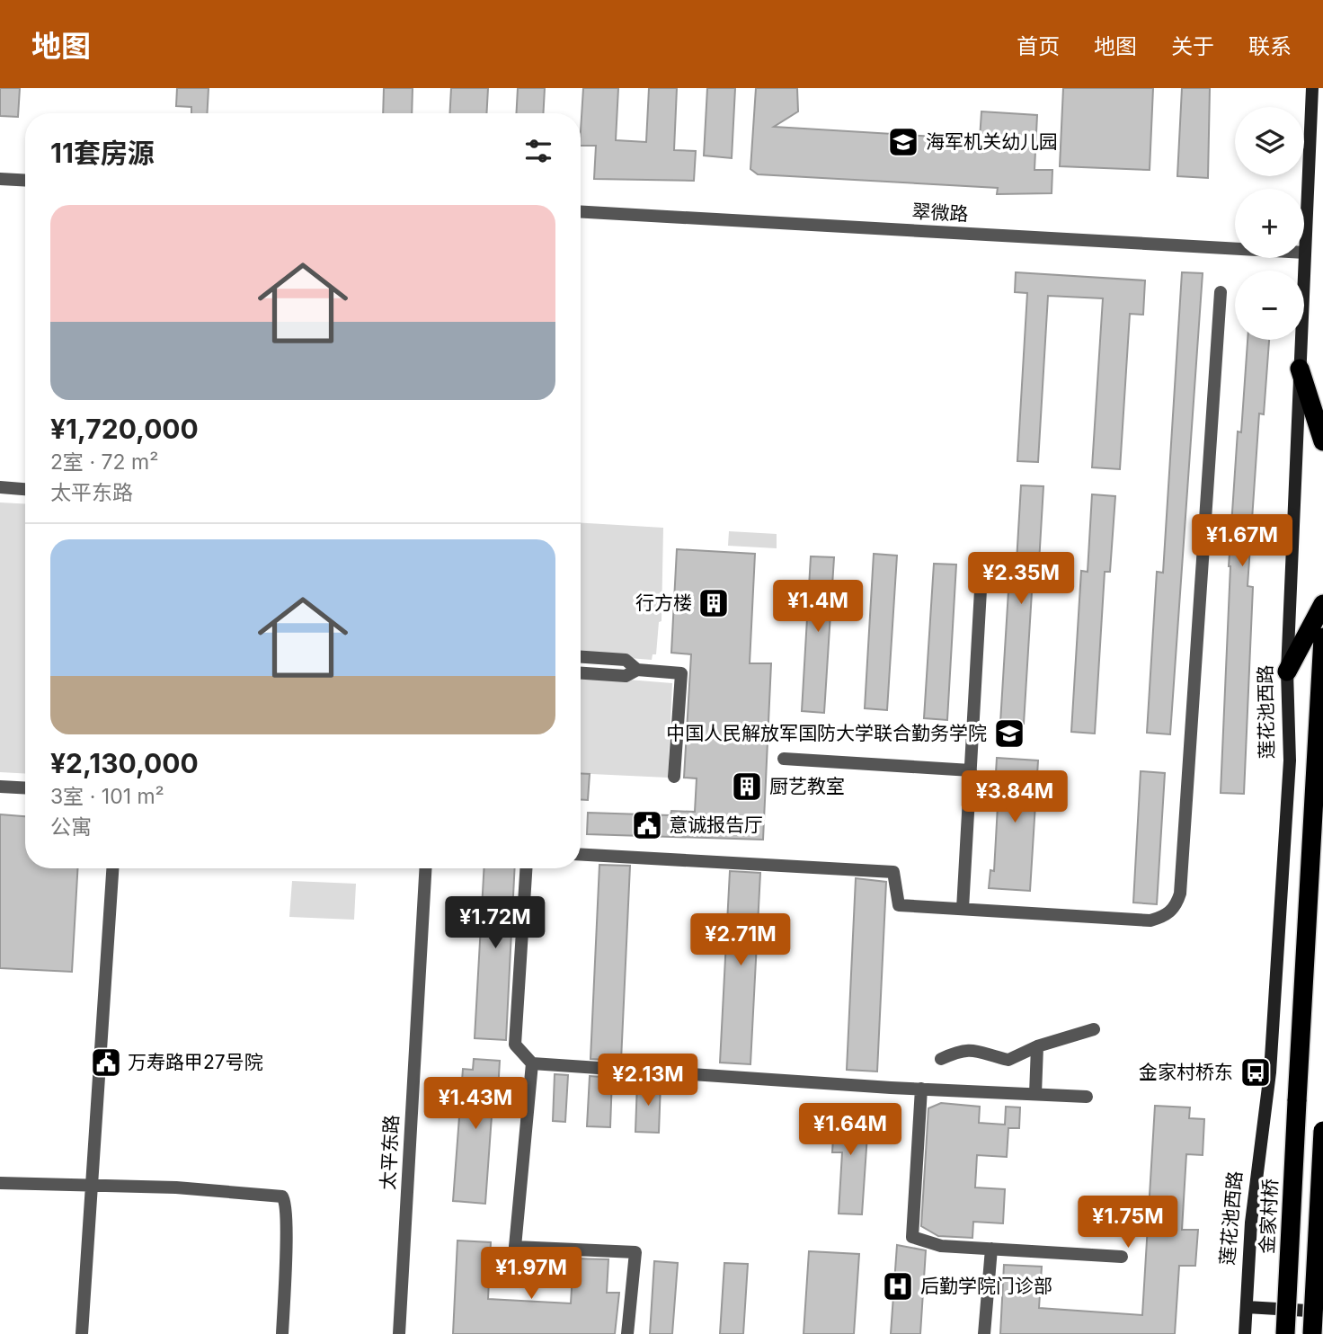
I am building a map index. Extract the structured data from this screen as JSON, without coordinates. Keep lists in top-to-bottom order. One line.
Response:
{"streets":{"highway":["金家村桥"],"street":["翠微路","莲花池西路","太平东路"]},"crossings":[["翠微路","莲花池西路"]],"places":{"school or university":["海军机关幼儿园","中国人民解放军国防大学联合勤务学院"],"building":["行方楼","厨艺教室"],"public building":["意诚报告厅","万寿路甲27号院"],"bus stop":["金家村桥东"],"hospital":["后勤学院门诊部"]},"page":{"header":"地图","nav":["首页","地图","关于","联系"],"map_buttons":["+","−"],"heading":"11套房源","list":[{"name":"¥1,720,000","note":"2室 · 72 m² · 太平东路"},{"name":"¥2,130,000","note":"3室 · 101 m² · 公寓"}],"price":["¥1.67M","¥2.35M","¥1.4M","¥3.84M","¥1.72M","¥2.71M","¥2.13M","¥1.43M","¥1.64M","¥1.75M","¥1.97M"]}}
